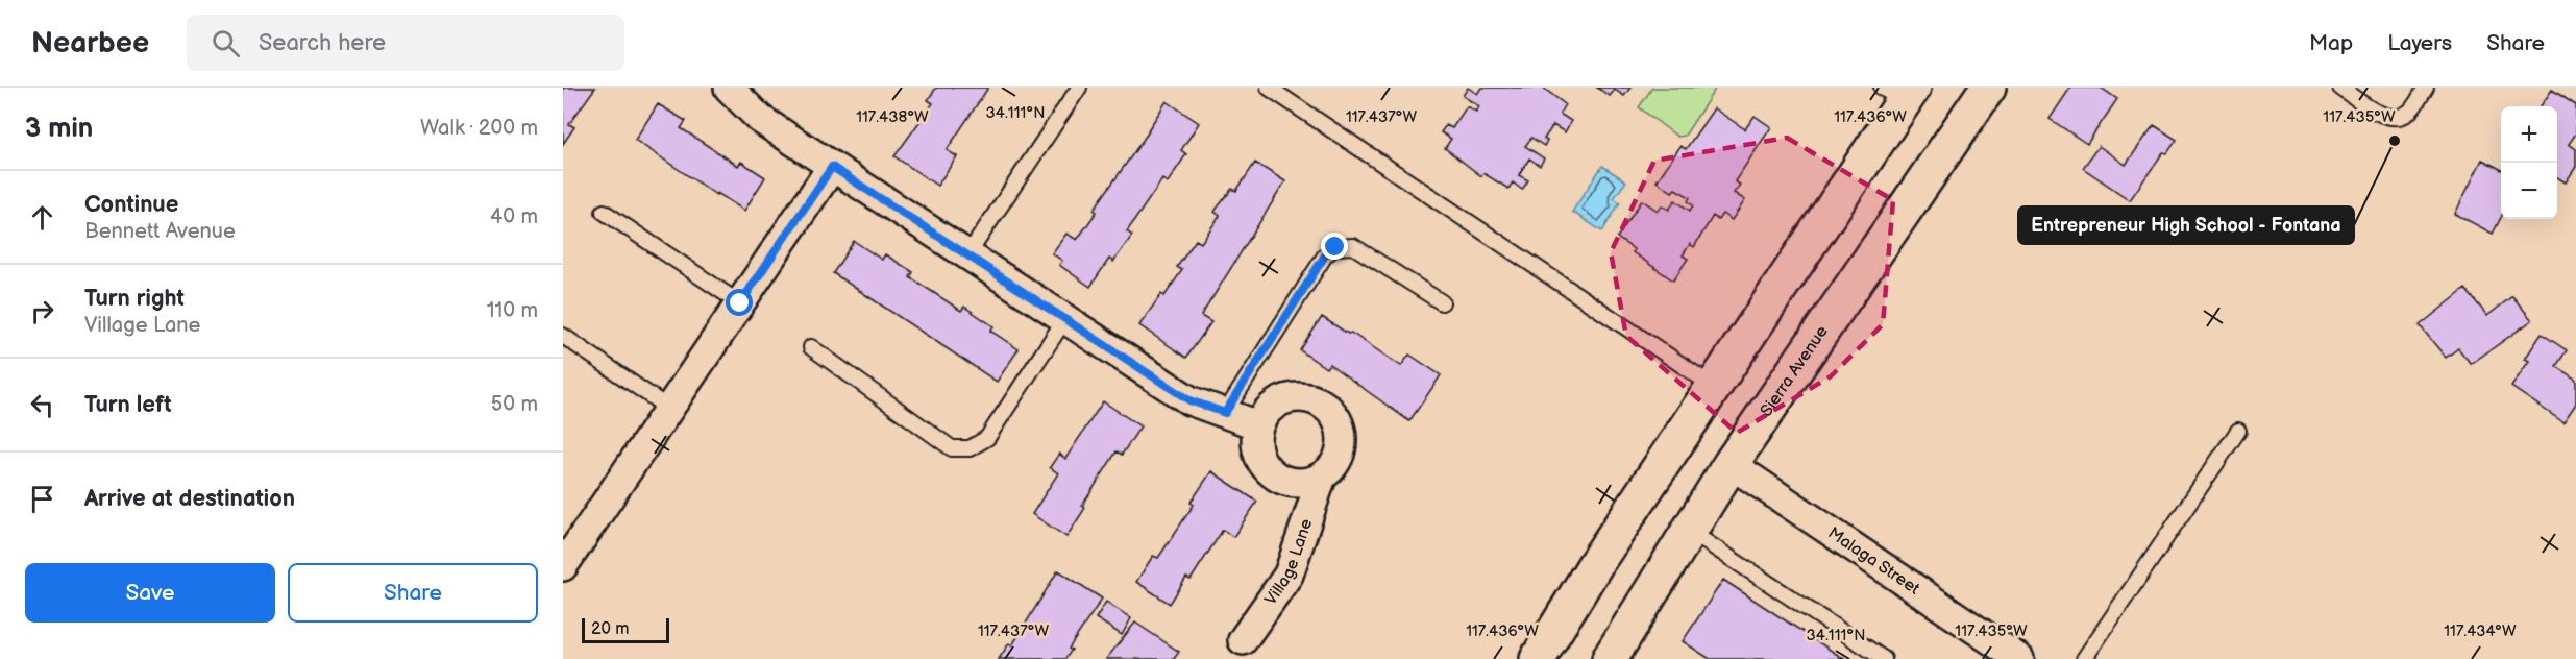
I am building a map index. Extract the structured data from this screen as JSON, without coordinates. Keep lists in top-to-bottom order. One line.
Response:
{"streets":{"main road":["Sierra Avenue"],"street":["Village Lane","Malaga Street"]},"crossings":[["Sierra Avenue","Malaga Street"]],"places":["Entrepreneur High School - Fontana"],"scale_bar":"20 m","page":{"header":"Nearbee","search":"Search here","nav":["Map","Layers","Share"],"heading":["3 min","Walk · 200 m"],"map_buttons":["+","−"],"list":[["Continue","Bennett Avenue","40 m"],["Turn right","Village Lane","110 m"],["Turn left","50 m"],"Arrive at destination"],"buttons":["Save","Share"],"scale":"20 m"},"coordinates":["34.111°N","117.438°W","117.437°W","117.436°W","117.435°W","117.434°W"]}
